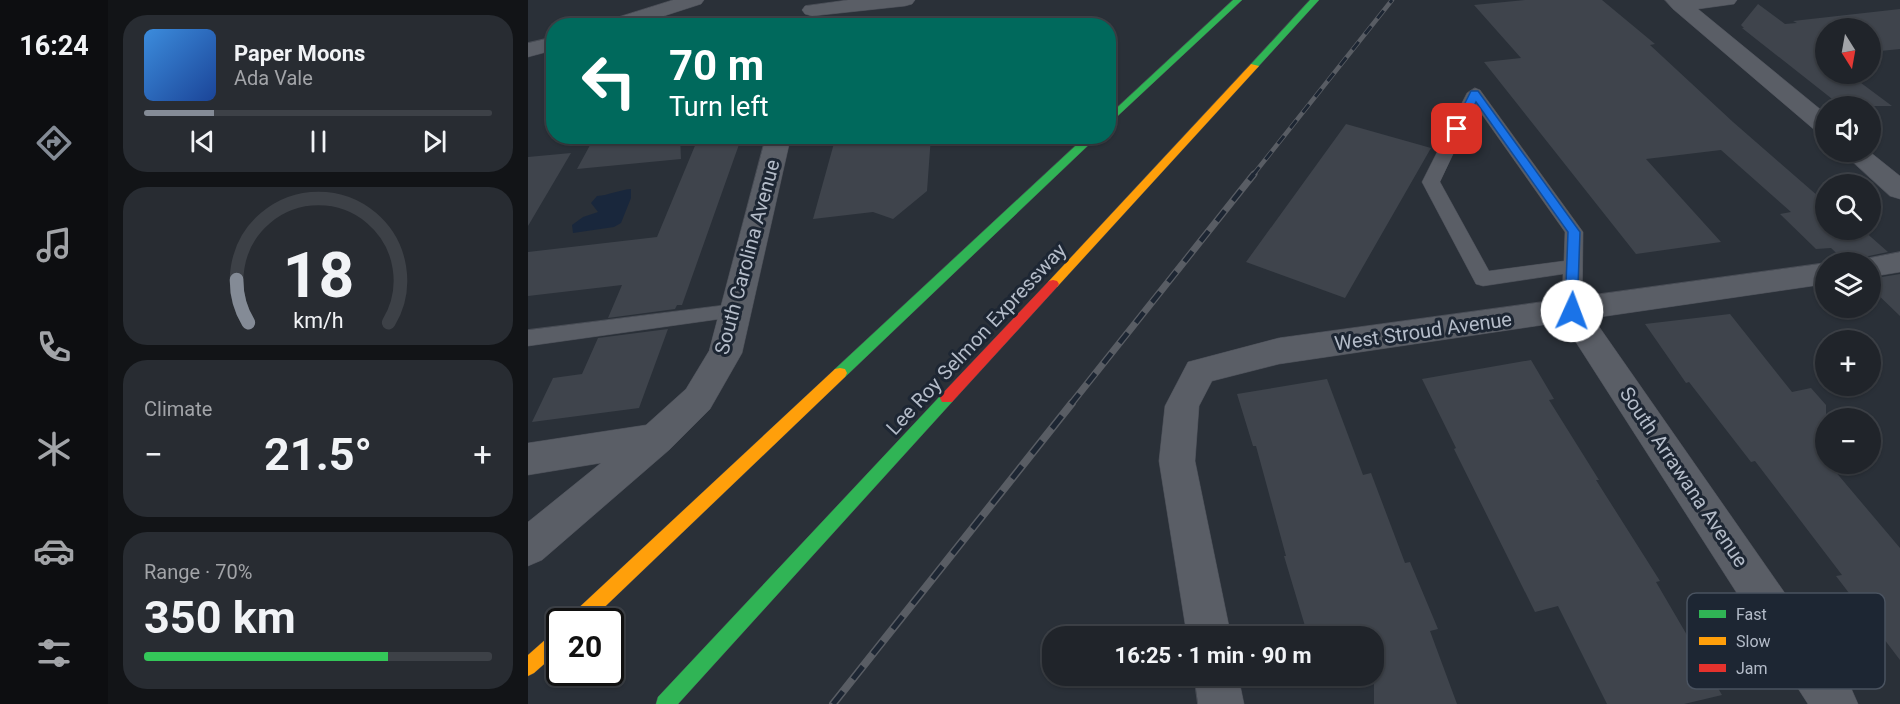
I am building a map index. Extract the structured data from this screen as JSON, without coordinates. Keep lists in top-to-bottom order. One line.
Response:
{"streets":{"highway":["Lee Roy Selmon Expressway"],"street":["South Carolina Avenue","West Stroud Avenue","South Arrawana Avenue"]},"crossings":[["West Stroud Avenue","South Arrawana Avenue"]],"legend":["Fast","Slow","Jam"],"north":"bottom","page":{"tabs":"16:24","map_buttons":["+","−"],"turn":["70 m","Turn left"],"song":["Paper Moons","Ada Vale"],"tile":["Climate",["Range · 70%","350 km"]],"heat":["−","21.5°","+"],"limit":"20","trip":"16:25 · 1 min · 90 m","gauge":["18","km/h"]}}
